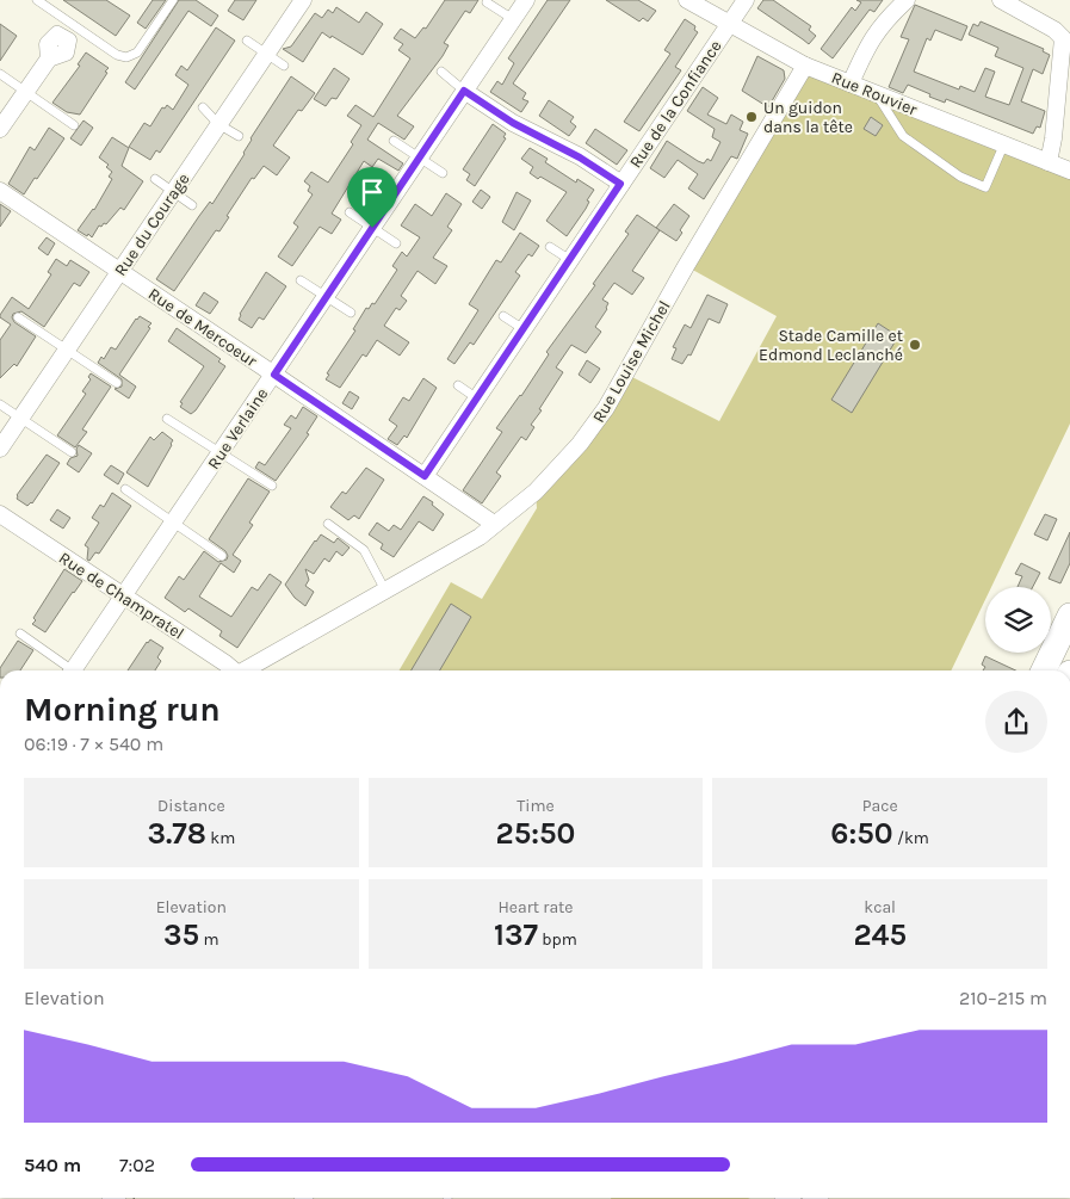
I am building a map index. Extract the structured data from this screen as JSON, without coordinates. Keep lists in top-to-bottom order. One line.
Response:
{"streets":{"street":["Rue Rouvier","Rue de la Confiance","Rue du Courage","Rue de Mercoeur","Rue Louise Michel","Rue Verlaine","Rue de Champratel"]},"crossings":[["Rue Rouvier","Rue de la Confiance"],["Rue Rouvier","Rue Louise Michel"],["Rue de la Confiance","Rue de Mercoeur"],["Rue du Courage","Rue de Mercoeur"],["Rue de Mercoeur","Rue Louise Michel"],["Rue de Mercoeur","Rue Verlaine"],["Rue Verlaine","Rue de Champratel"]],"places":["Un guidon dans la tête","Stade Camille et Edmond Leclanché"],"page":{"heading":["Morning run","06:19 · 7 × 540 m"],"stats":[["Distance","3.78 km"],["Time","25:50"],["Pace","6:50 /km"],["Elevation","35 m"],["Heart rate","137 bpm"],["kcal","245"]],"chart":["Elevation","210–215 m"],"list":[{"name":"540 m","note":"7:02"}]}}
